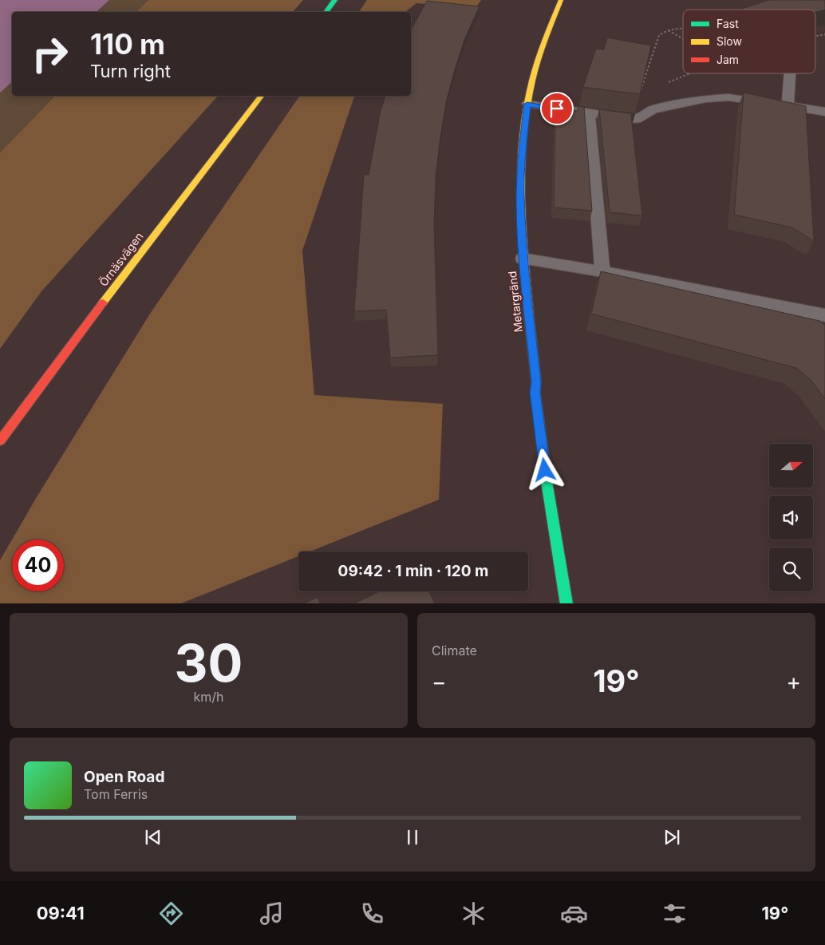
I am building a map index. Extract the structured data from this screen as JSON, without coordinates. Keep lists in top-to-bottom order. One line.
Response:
{"streets":{"street":["Örnäsvägen","Metargränd"]},"legend":["Fast","Slow","Jam"],"north":"right","page":{"turn":["110 m","Turn right"],"limit":"40","trip":"09:42 · 1 min · 120 m","tile":[["30","km/h"],"Climate"],"heat":["−","19°","+"],"song":["Open Road","Tom Ferris"],"tabs":["09:41","19°"]}}
